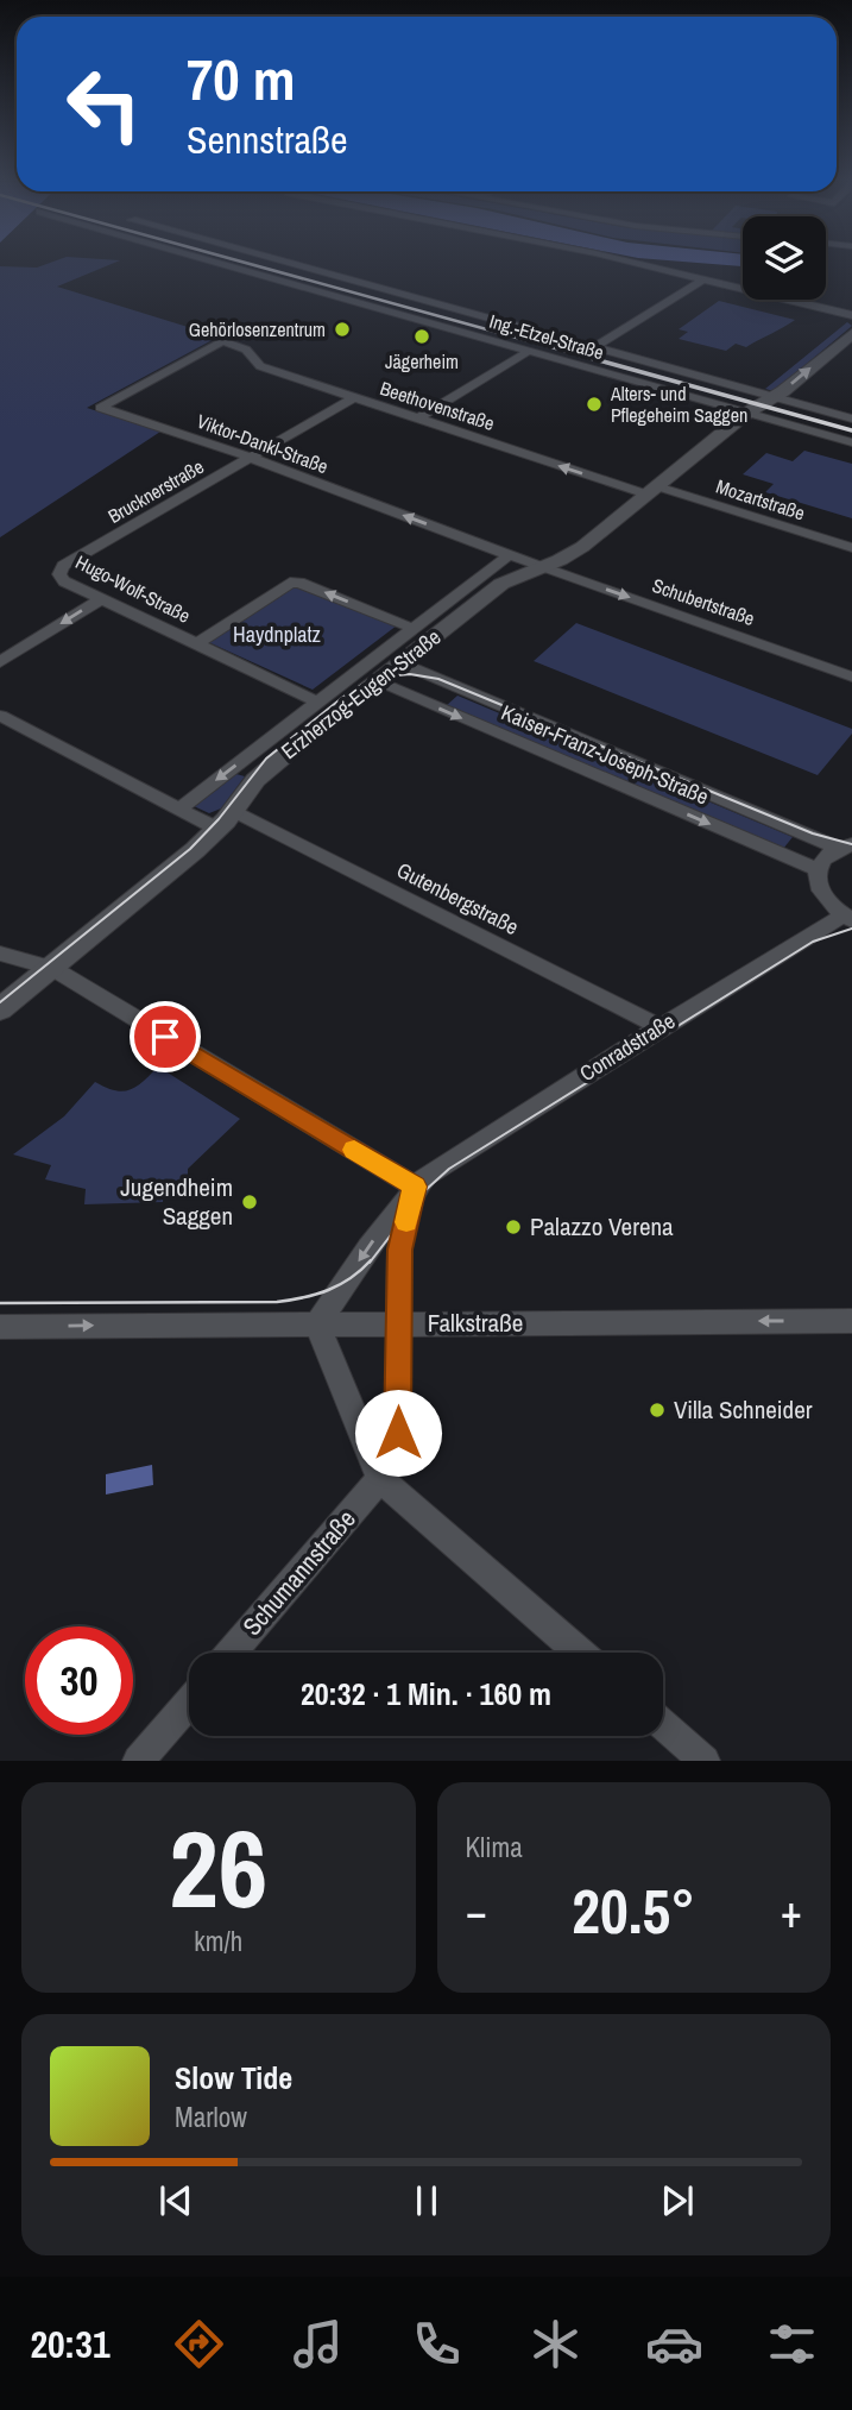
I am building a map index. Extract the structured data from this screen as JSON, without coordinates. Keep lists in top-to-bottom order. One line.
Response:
{"streets":{"street":["Ing.-Etzel-Straße","Beethovenstraße","Viktor-Dankl-Straße","Brucknerstraße","Mozartstraße","Hugo-Wolf-Straße","Schubertstraße","Erzherzog-Eugen-Straße","Kaiser-Franz-Joseph-Straße","Gutenbergstraße","Conradstraße","Falkstraße","Schumannstraße"]},"crossings":[["Ing.-Etzel-Straße","Erzherzog-Eugen-Straße"],["Beethovenstraße","Viktor-Dankl-Straße"],["Beethovenstraße","Brucknerstraße"],["Beethovenstraße","Mozartstraße"],["Beethovenstraße","Erzherzog-Eugen-Straße"],["Viktor-Dankl-Straße","Brucknerstraße"],["Viktor-Dankl-Straße","Schubertstraße"],["Viktor-Dankl-Straße","Erzherzog-Eugen-Straße"],["Brucknerstraße","Hugo-Wolf-Straße"],["Mozartstraße","Erzherzog-Eugen-Straße"],["Schubertstraße","Erzherzog-Eugen-Straße"],["Erzherzog-Eugen-Straße","Kaiser-Franz-Joseph-Straße"],["Erzherzog-Eugen-Straße","Gutenbergstraße"],["Gutenbergstraße","Conradstraße"],["Conradstraße","Falkstraße"],["Conradstraße","Schumannstraße"],["Falkstraße","Schumannstraße"]],"one_way":["Beethovenstraße","Viktor-Dankl-Straße","Schubertstraße"],"parks":["Haydnplatz"],"places":["Gehörlosenzentrum","Jägerheim","Alters- und Pflegeheim Saggen","Jugendheim Saggen","Palazzo Verena","Villa Schneider"],"page":{"turn":["70 m","Sennstraße"],"limit":"30","trip":"20:32 · 1 Min. · 160 m","tile":[["26","km/h"],"Klima"],"heat":["−","20.5°","+"],"song":["Slow Tide","Marlow"],"tabs":"20:31"}}
